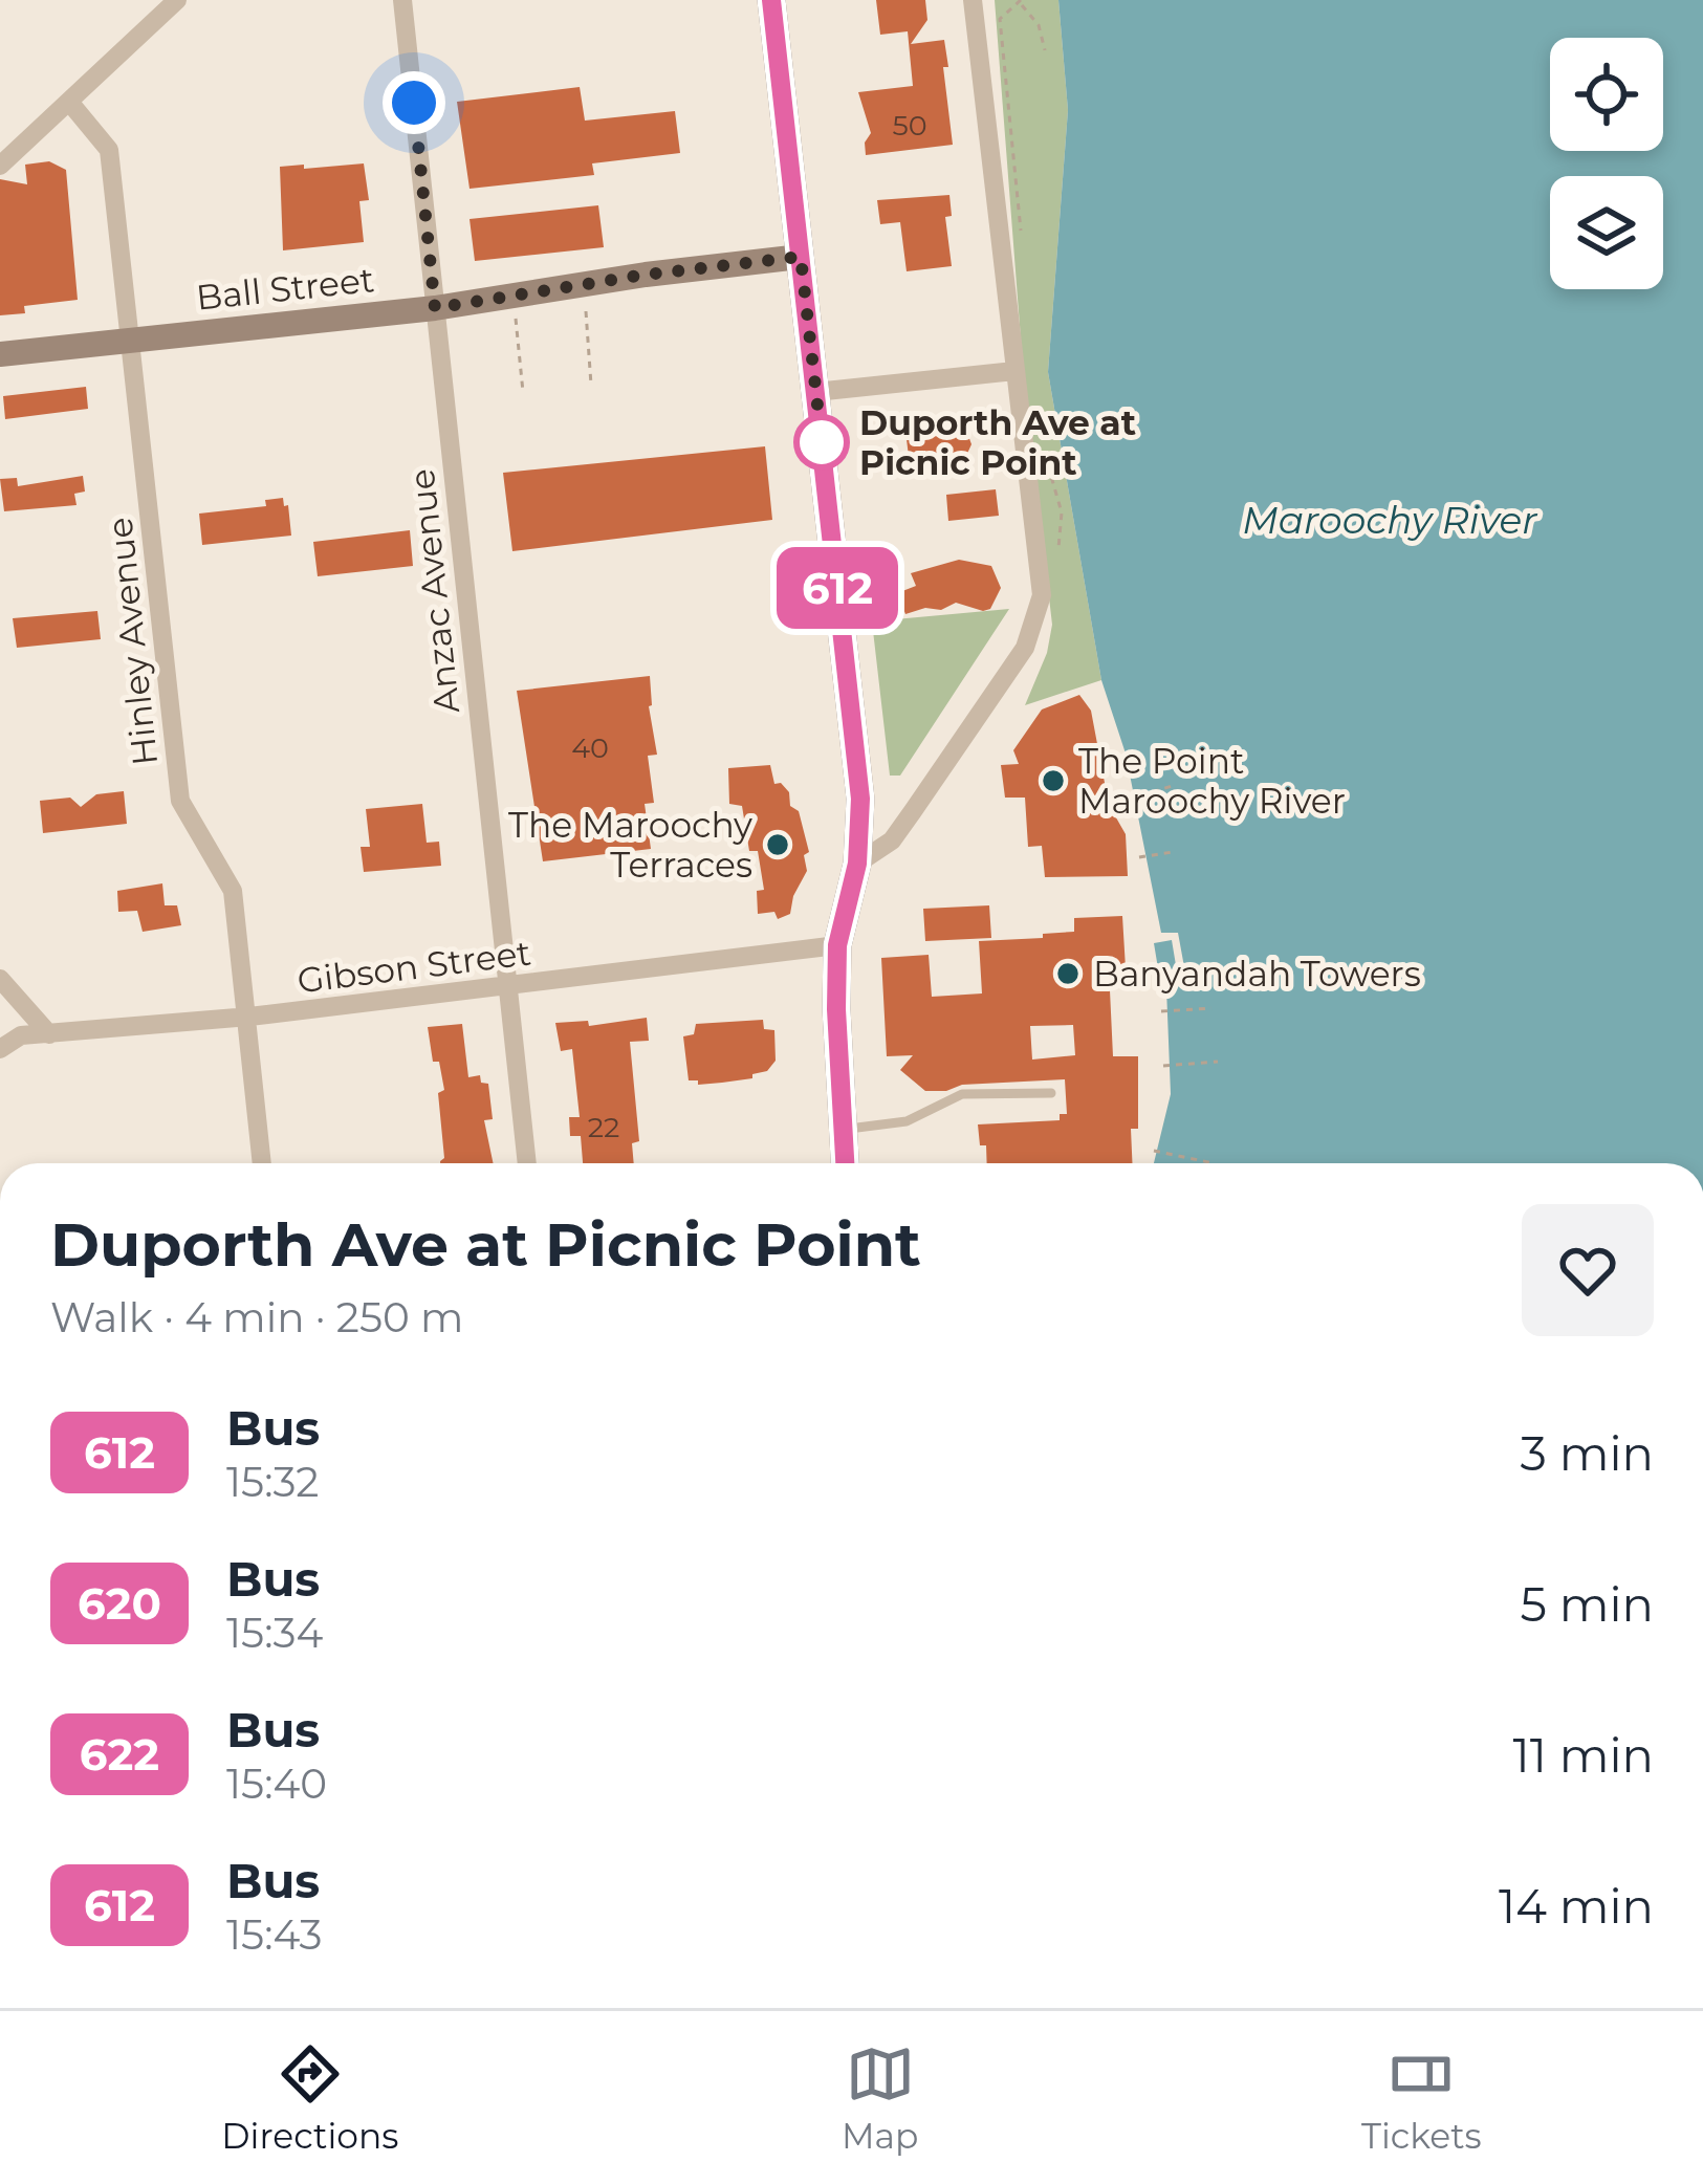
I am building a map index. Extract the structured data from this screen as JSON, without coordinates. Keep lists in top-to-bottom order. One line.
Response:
{"streets":{"main road":["Ball Street"],"street":["Anzac Avenue","Hinley Avenue","Gibson Street"]},"crossings":[["Ball Street","Anzac Avenue"],["Ball Street","Hinley Avenue"],["Anzac Avenue","Gibson Street"],["Hinley Avenue","Gibson Street"]],"water":["Maroochy River"],"places":["Duporth Ave at Picnic Point","The Point Maroochy River","The Maroochy Terraces","Banyandah Towers"],"lines":["bus line 612"],"house_numbers":["50","40","22"],"page":{"on_map":"612","heading":["Duporth Ave at Picnic Point","Walk · 4 min · 250 m"],"list":[{"mark":"612","name":"Bus","note":"15:32","value":"3 min"},{"mark":"620","name":"Bus","note":"15:34","value":"5 min"},{"mark":"622","name":"Bus","note":"15:40","value":"11 min"},{"mark":"612","name":"Bus","note":"15:43","value":"14 min"}],"tabs":["Directions","Map","Tickets"]}}
